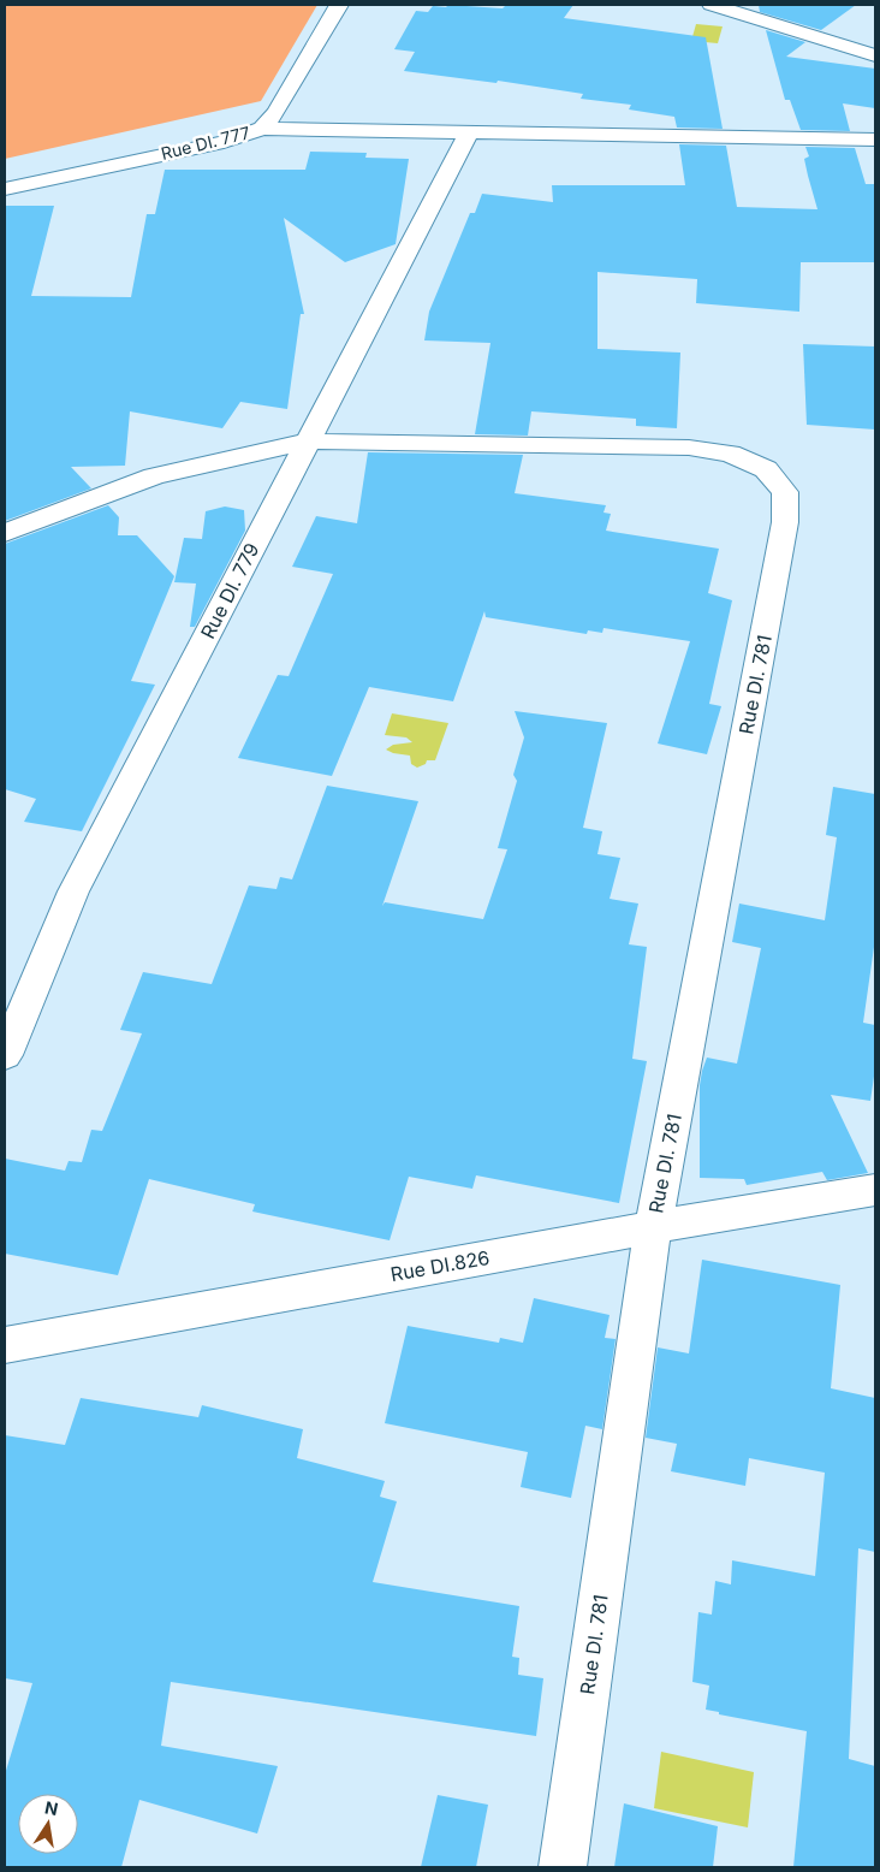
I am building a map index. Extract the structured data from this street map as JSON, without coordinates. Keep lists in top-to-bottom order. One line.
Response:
{"streets":{"street":["Rue DI. 777","Rue DI. 779","Rue DI. 781","Rue DI.826"]},"crossings":[["Rue DI. 779","Rue DI. 781"],["Rue DI. 781","Rue DI.826"]],"north":"top"}
